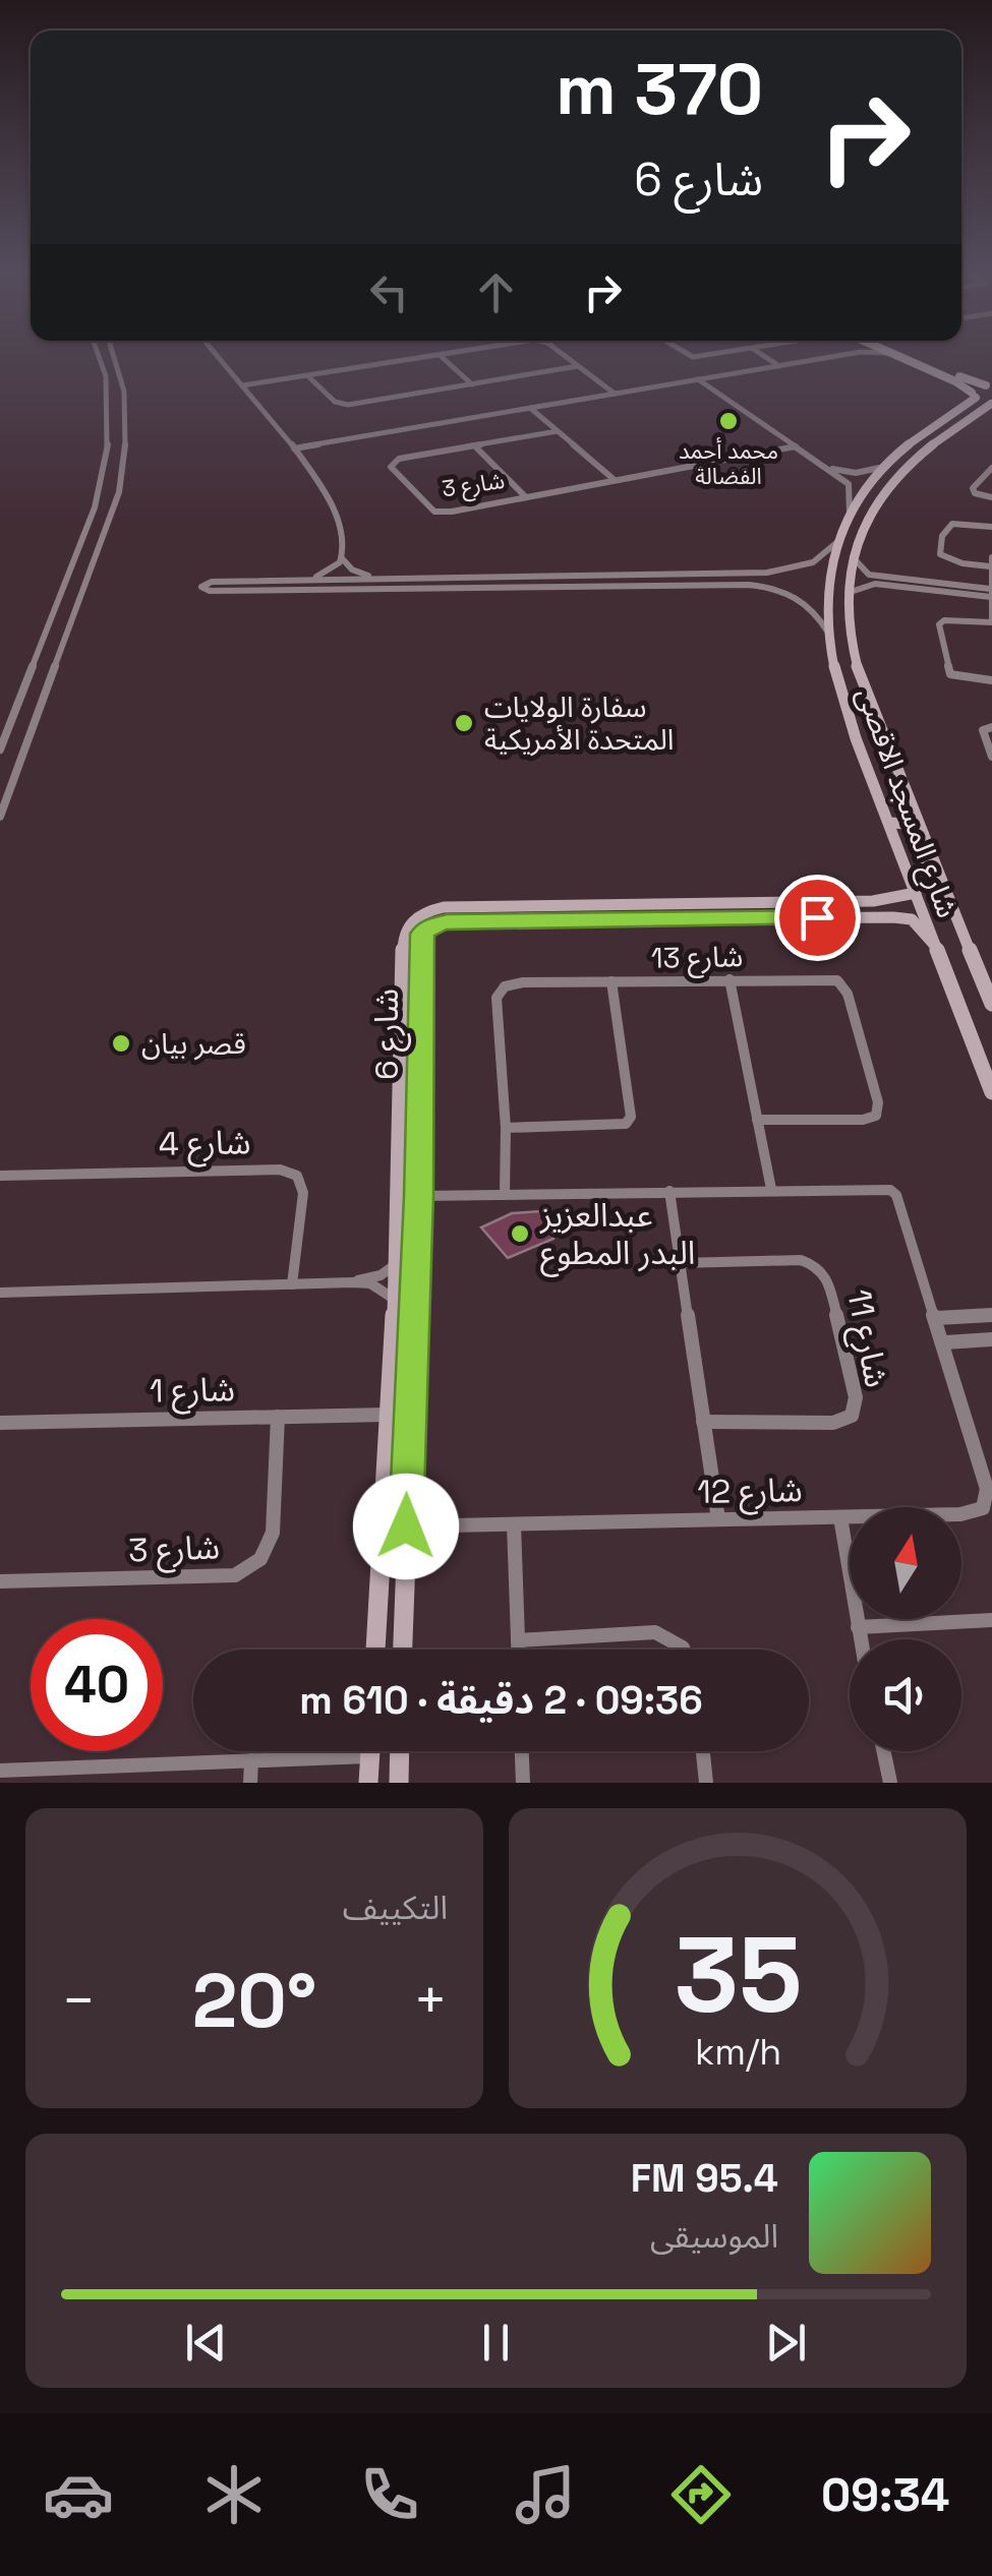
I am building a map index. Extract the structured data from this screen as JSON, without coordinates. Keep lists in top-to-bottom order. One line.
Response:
{"streets":{"main road":["شارع المسجد الاقصى","شارع 6"],"street":["شارع 3","شارع 13","شارع 4","شارع 11","شارع 1","شارع 12"]},"crossings":[["شارع 3","شارع 1"],["شارع المسجد الاقصى","شارع 6"],["شارع 13","شارع 12"],["شارع 6","شارع 1"],["شارع 6","شارع 12"]],"places":["محمد أحمد الفضالة","سفارة الولايات المتحدة الأمريكية","قصر بيان","عبدالعزيز البدر المطوع"],"north":"top","page":{"turn":["370 m","شارع 6"],"limit":"40","trip":"09:36 · 2 دقيقة · 610 m","tile":"التكييف","heat":["−","20°","+"],"song":["95.4 FM","الموسيقى"],"tabs":"09:34","gauge":["35","km/h"]}}
